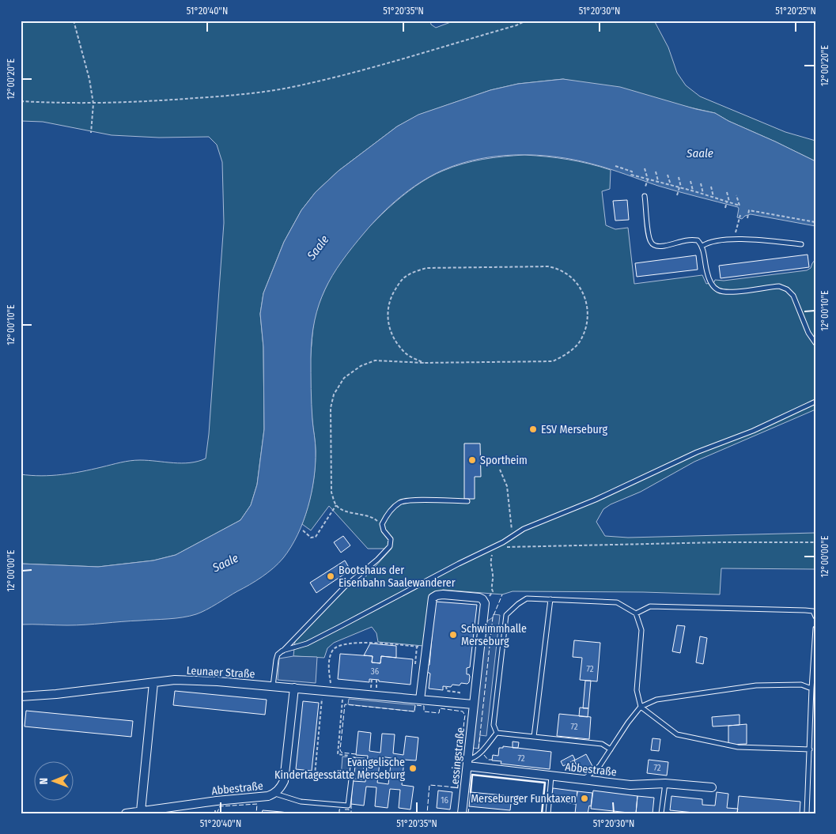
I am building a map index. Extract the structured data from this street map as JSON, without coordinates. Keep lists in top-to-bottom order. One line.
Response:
{"streets":{"street":["Leunaer Straße","Lessingstraße","Abbestraße"]},"crossings":[["Leunaer Straße","Lessingstraße"],["Leunaer Straße","Abbestraße"],["Lessingstraße","Abbestraße"]],"water":["Saale"],"places":["ESV Merseburg","Sportheim","Bootshaus der Eisenbahn Saalewanderer","Schwimmhalle Merseburg","Evangelische Kindertagesstätte Merseburg","Merseburger Funktaxen"],"house_numbers":["72","36","72","72","72","16"],"north":"left","coordinates":["51°20'40\"N","51°20'35\"N","51°20'30\"N","51°20'25\"N","12°00'20\"E","12°00'10\"E","12°00'00\"E"]}
